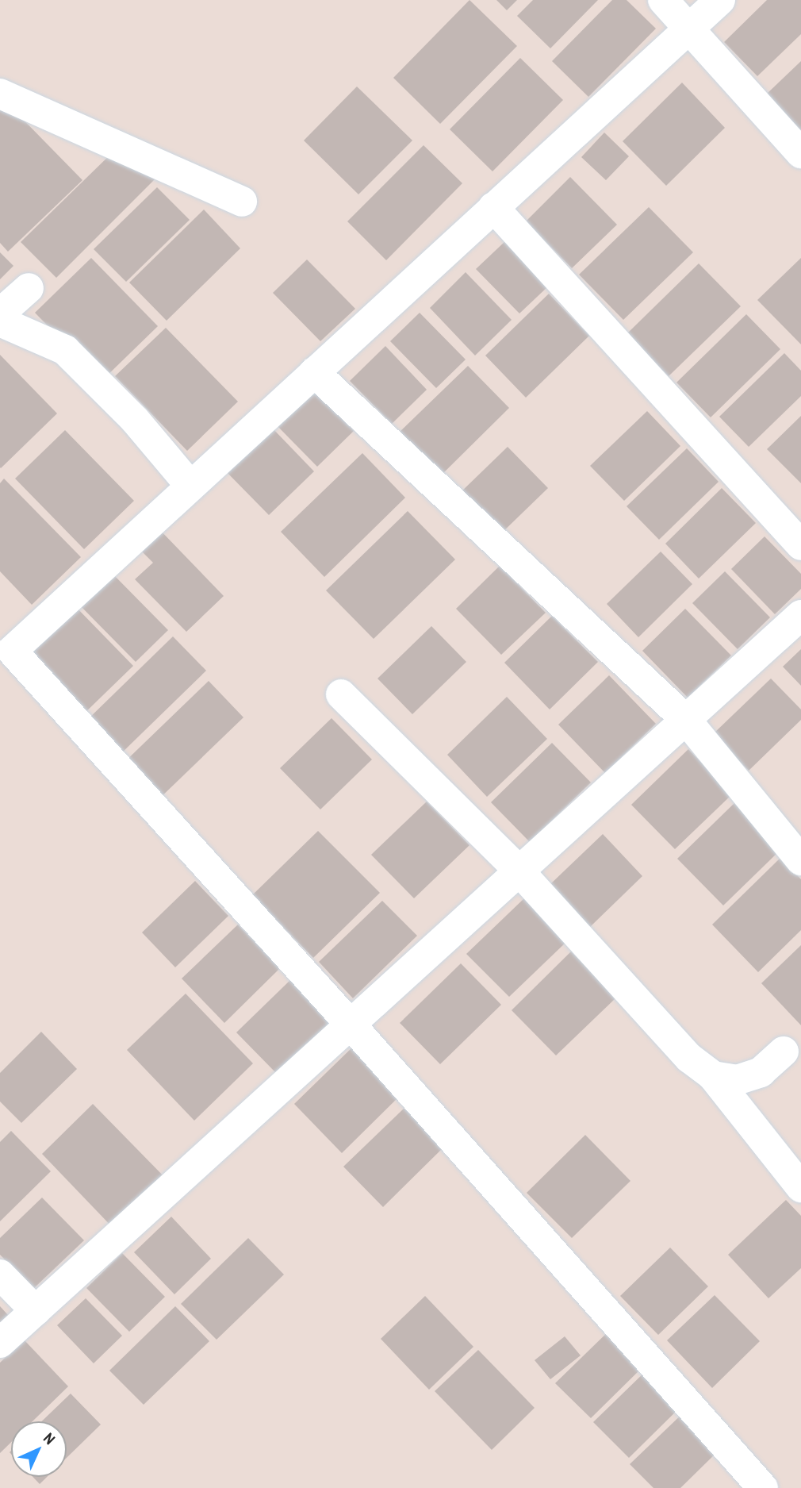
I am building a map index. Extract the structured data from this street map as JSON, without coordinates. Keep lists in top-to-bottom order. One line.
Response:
{"north":"top right"}
